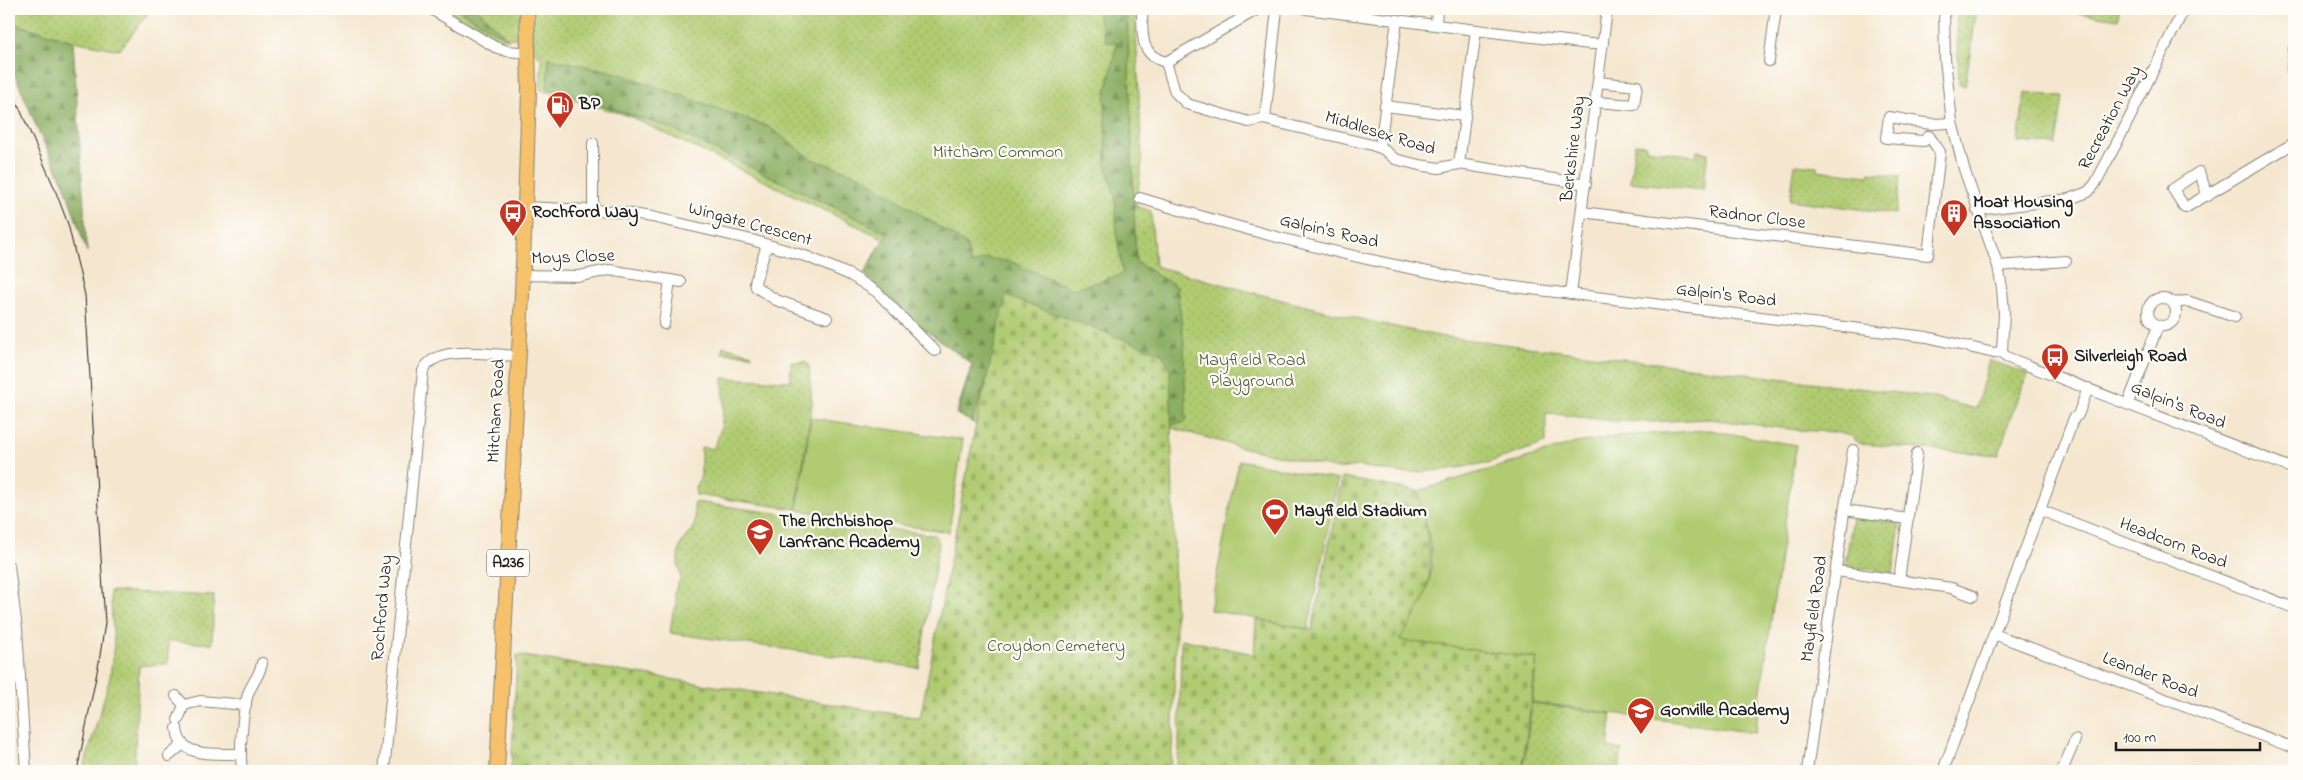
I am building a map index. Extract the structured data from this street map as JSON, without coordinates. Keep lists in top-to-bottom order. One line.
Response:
{"streets":{"main road":["Mitcham Road","A236"],"street":["Recreation Way","Middlesex Road","Berkshire Way","Radnor Close","Wingate Crescent","Galpin's Road","Moys Close","Headcorn Road","Rochford Way","Mayfield Road","Leander Road"]},"crossings":[["Middlesex Road","Berkshire Way"],["Berkshire Way","Radnor Close"],["Berkshire Way","Galpin's Road"],["Wingate Crescent","Mitcham Road"],["Moys Close","Mitcham Road"],["Mitcham Road","A236"],["Mitcham Road","Rochford Way"]],"parks":["Mitcham Common","Mayfield Road Playground","Croydon Cemetery"],"places":{"fuel station":["BP"],"bus stop":["Rochford Way","Silverleigh Road"],"building":["Moat Housing Association"],"sports":["Mayfield Stadium"],"school or university":["The Archbishop Lanfranc Academy","Gonville Academy"]},"scale_bar":"100 m"}
